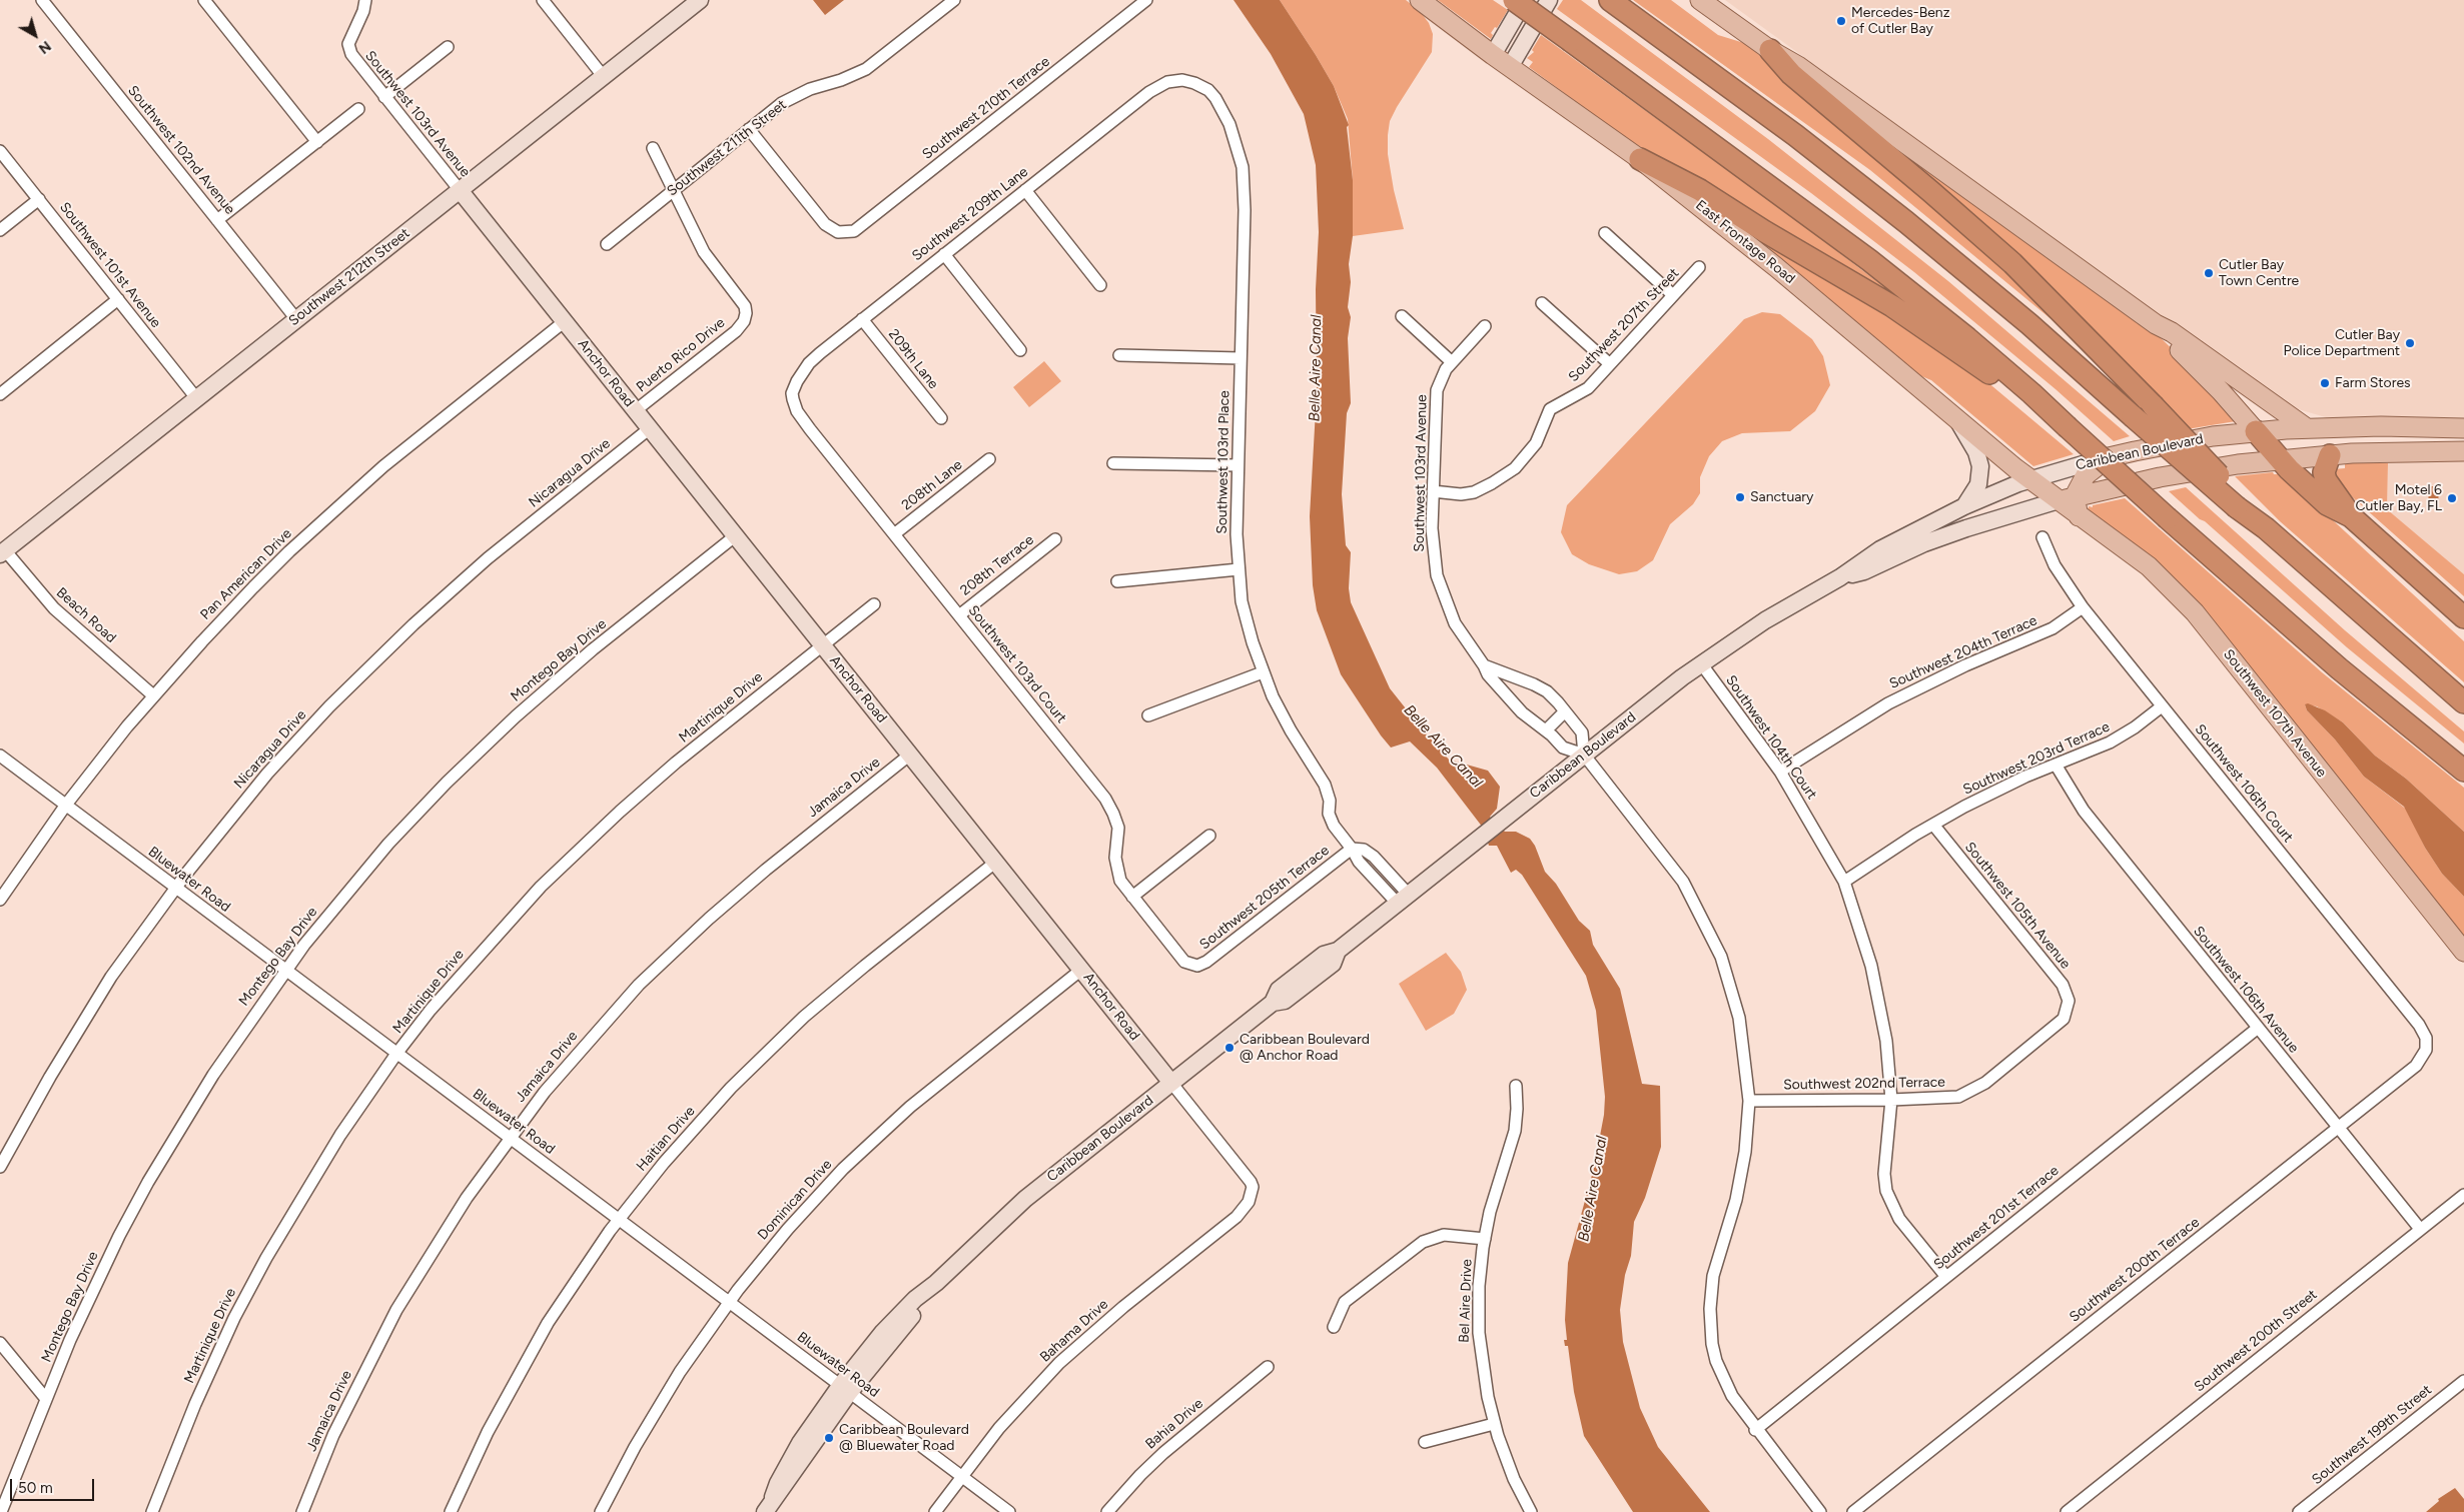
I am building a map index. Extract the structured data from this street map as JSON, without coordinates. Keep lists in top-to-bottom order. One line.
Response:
{"streets":{"main road":["East Frontage Road","Caribbean Boulevard","Southwest 107th Avenue"],"street":["Southwest 210th Terrace","Southwest 103rd Avenue","Southwest 211th Street","Southwest 102nd Avenue","Southwest 209th Lane","Southwest 101st Avenue","Southwest 212th Street","Southwest 207th Street","Puerto Rico Drive","209th Lane","Anchor Road","Southwest 103rd Place","Nicaragua Drive","208th Lane","208th Terrace","Pan American Drive","Beach Road","Southwest 204th Terrace","Montego Bay Drive","Southwest 103rd Court","Martinique Drive","Southwest 104th Court","Southwest 203rd Terrace","Southwest 106th Court","Jamaica Drive","Bluewater Road","Southwest 205th Terrace","Southwest 105th Avenue","Southwest 106th Avenue","Southwest 202nd Terrace","Haitian Drive","Dominican Drive","Southwest 201st Terrace","Southwest 200th Terrace","Bel Aire Drive","Bahama Drive","Southwest 200th Street","Bahia Drive","Southwest 199th Street"]},"crossings":[["Southwest 210th Terrace","Southwest 211th Street"],["Southwest 103rd Avenue","Southwest 212th Street"],["Southwest 103rd Avenue","Southwest 207th Street"],["Southwest 103rd Avenue","Anchor Road"],["Southwest 103rd Avenue","Caribbean Boulevard"],["Southwest 211th Street","Puerto Rico Drive"],["Southwest 102nd Avenue","Southwest 212th Street"],["Southwest 209th Lane","209th Lane"],["Southwest 209th Lane","Southwest 103rd Place"],["Southwest 209th Lane","Southwest 103rd Court"],["East Frontage Road","Caribbean Boulevard"],["East Frontage Road","Southwest 107th Avenue"],["Southwest 101st Avenue","Southwest 212th Street"],["Southwest 212th Street","Anchor Road"],["Southwest 212th Street","Beach Road"],["Puerto Rico Drive","Anchor Road"],["Anchor Road","Caribbean Boulevard"],["Anchor Road","Nicaragua Drive"],["Anchor Road","Pan American Drive"],["Anchor Road","Montego Bay Drive"],["Anchor Road","Martinique Drive"],["Anchor Road","Jamaica Drive"],["Anchor Road","Haitian Drive"],["Anchor Road","Dominican Drive"],["Anchor Road","Bahama Drive"],["Caribbean Boulevard","Southwest 103rd Place"],["Caribbean Boulevard","Southwest 107th Avenue"],["Caribbean Boulevard","Southwest 104th Court"],["Caribbean Boulevard","Bluewater Road"],["Southwest 103rd Place","Southwest 205th Terrace"],["Nicaragua Drive","Bluewater Road"],["208th Lane","Southwest 103rd Court"],["208th Terrace","Southwest 103rd Court"],["Pan American Drive","Beach Road"],["Pan American Drive","Bluewater Road"],["Southwest 204th Terrace","Southwest 104th Court"],["Southwest 204th Terrace","Southwest 106th Court"],["Montego Bay Drive","Bluewater Road"],["Southwest 103rd Court","Southwest 205th Terrace"],["Martinique Drive","Bluewater Road"],["Southwest 104th Court","Southwest 203rd Terrace"],["Southwest 104th Court","Southwest 202nd Terrace"],["Southwest 104th Court","Southwest 201st Terrace"],["Southwest 203rd Terrace","Southwest 106th Court"],["Southwest 203rd Terrace","Southwest 105th Avenue"],["Southwest 203rd Terrace","Southwest 106th Avenue"],["Southwest 106th Court","Southwest 200th Terrace"],["Jamaica Drive","Bluewater Road"],["Bluewater Road","Haitian Drive"],["Bluewater Road","Dominican Drive"],["Bluewater Road","Bahama Drive"],["Southwest 105th Avenue","Southwest 202nd Terrace"],["Southwest 106th Avenue","Southwest 201st Terrace"],["Southwest 106th Avenue","Southwest 200th Terrace"],["Southwest 106th Avenue","Southwest 200th Street"]],"water":["Belle Aire Canal"],"places":["Mercedes-Benz of Cutler Bay","Cutler Bay Town Centre","Cutler Bay Police Department","Farm Stores","Sanctuary","Motel 6 Cutler Bay, FL","Caribbean Boulevard @ Anchor Road","Caribbean Boulevard @ Bluewater Road"],"scale_bar":"50 m","north":"bottom right"}
